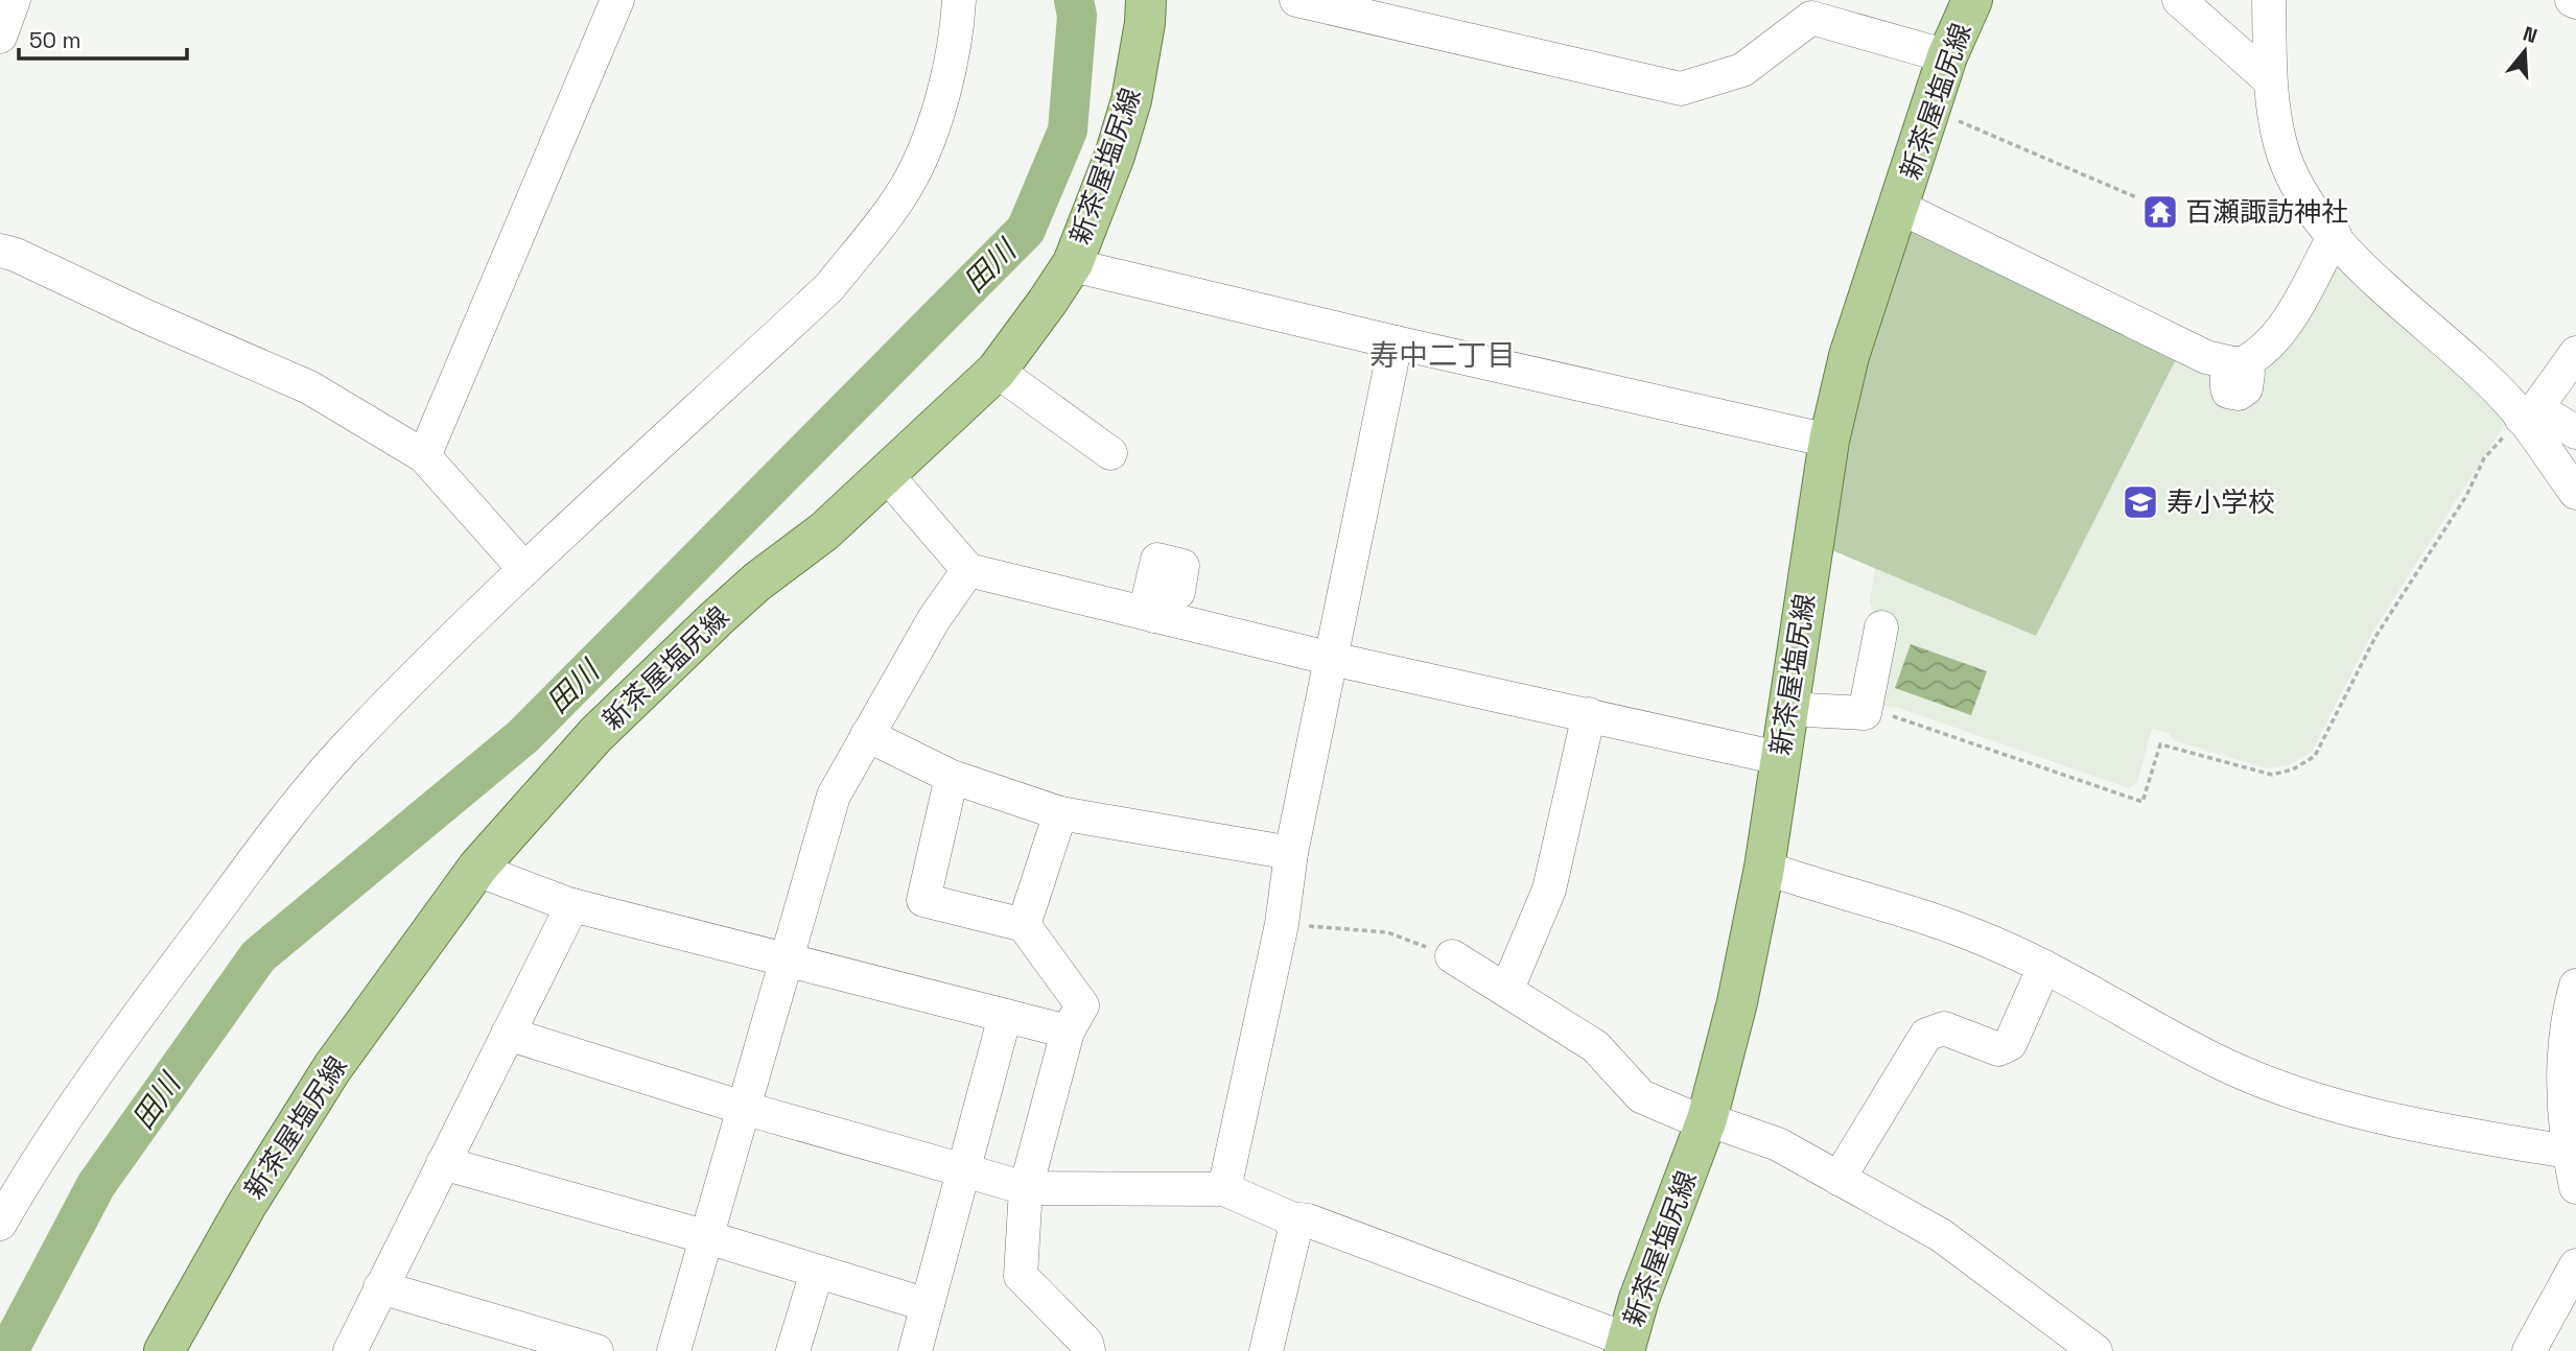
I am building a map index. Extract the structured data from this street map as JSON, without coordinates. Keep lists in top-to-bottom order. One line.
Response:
{"streets":{"main road":["新茶屋塩尻線"]},"districts":["寿中二丁目"],"water":["田川"],"places":{"temple":["百瀬諏訪神社"],"school or university":["寿小学校"]},"scale_bar":"50 m","north":"top"}
